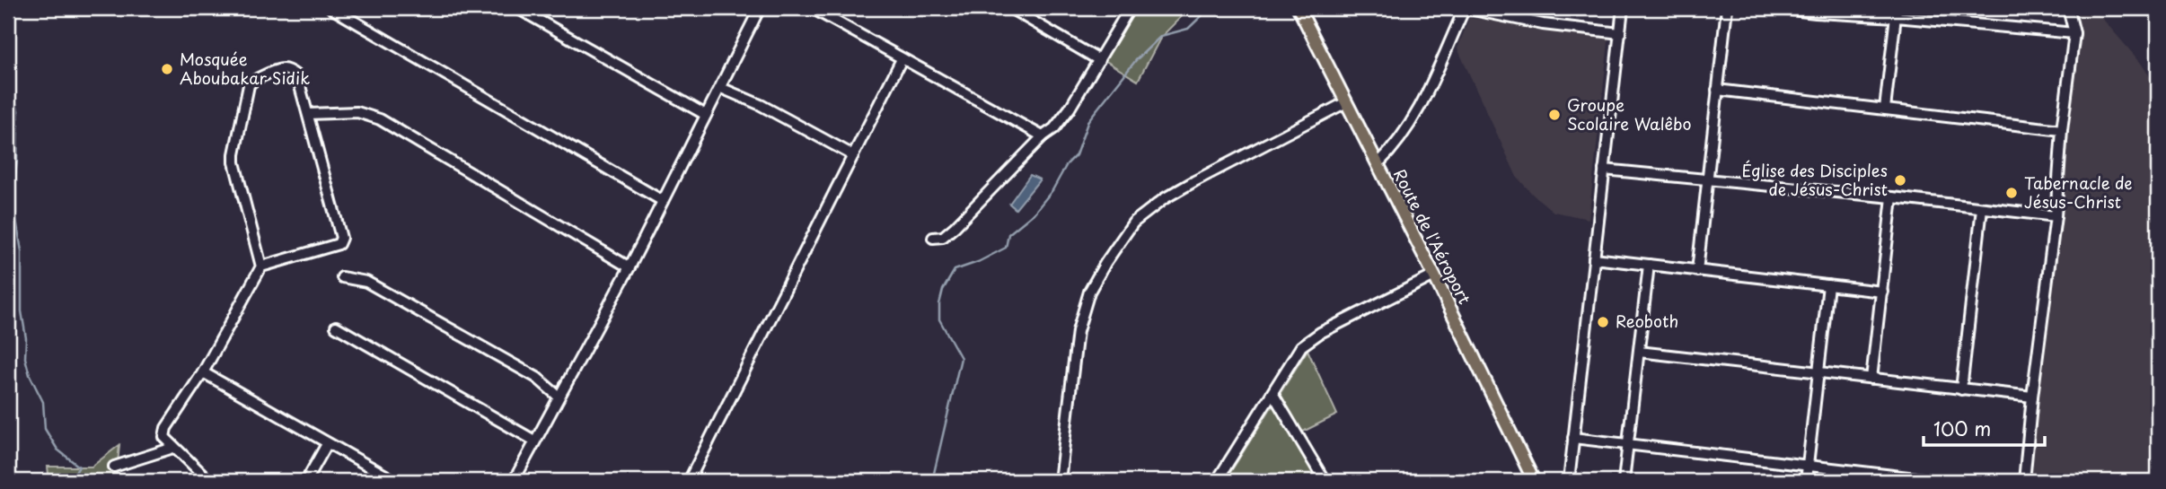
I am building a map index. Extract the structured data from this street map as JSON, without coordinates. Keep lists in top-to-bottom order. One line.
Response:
{"streets":{"main road":["Route de l'Aéroport"]},"places":["Mosquée Aboubakar Sidik","Groupe Scolaire Walêbo","Église des Disciples de Jésus-Christ","Tabernacle de Jésus-Christ","Reoboth"],"scale_bar":"100 m"}
